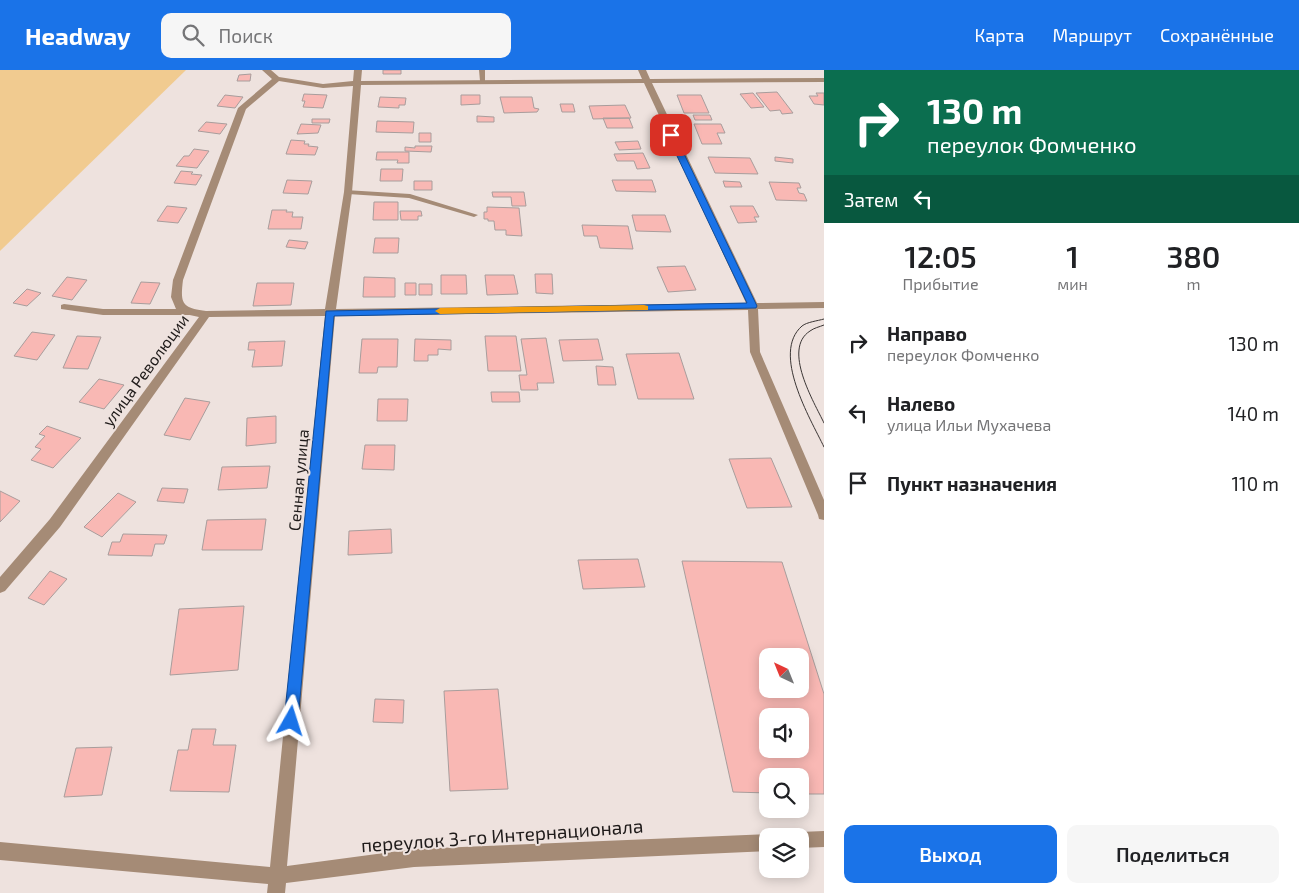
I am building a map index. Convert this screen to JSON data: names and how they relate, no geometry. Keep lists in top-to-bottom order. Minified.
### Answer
{"streets":{"street":["улица Революции","Сенная улица","переулок 3-го Интернационала"]},"crossings":[["Сенная улица","переулок 3-го Интернационала"]],"north":"top left","page":{"header":"Headway","search":"Поиск","nav":["Карта","Маршрут","Сохранённые"],"turn":["130 m","переулок Фомченко"],"then":"Затем","eta":["12:05","Прибытие","1","мин","380","m"],"list":[{"name":"Направо","note":"переулок Фомченко","value":"130 m"},{"name":"Налево","note":"улица Ильи Мухачева","value":"140 m"},{"name":"Пункт назначения","value":"110 m"}],"buttons":["Выход","Поделиться"]}}
